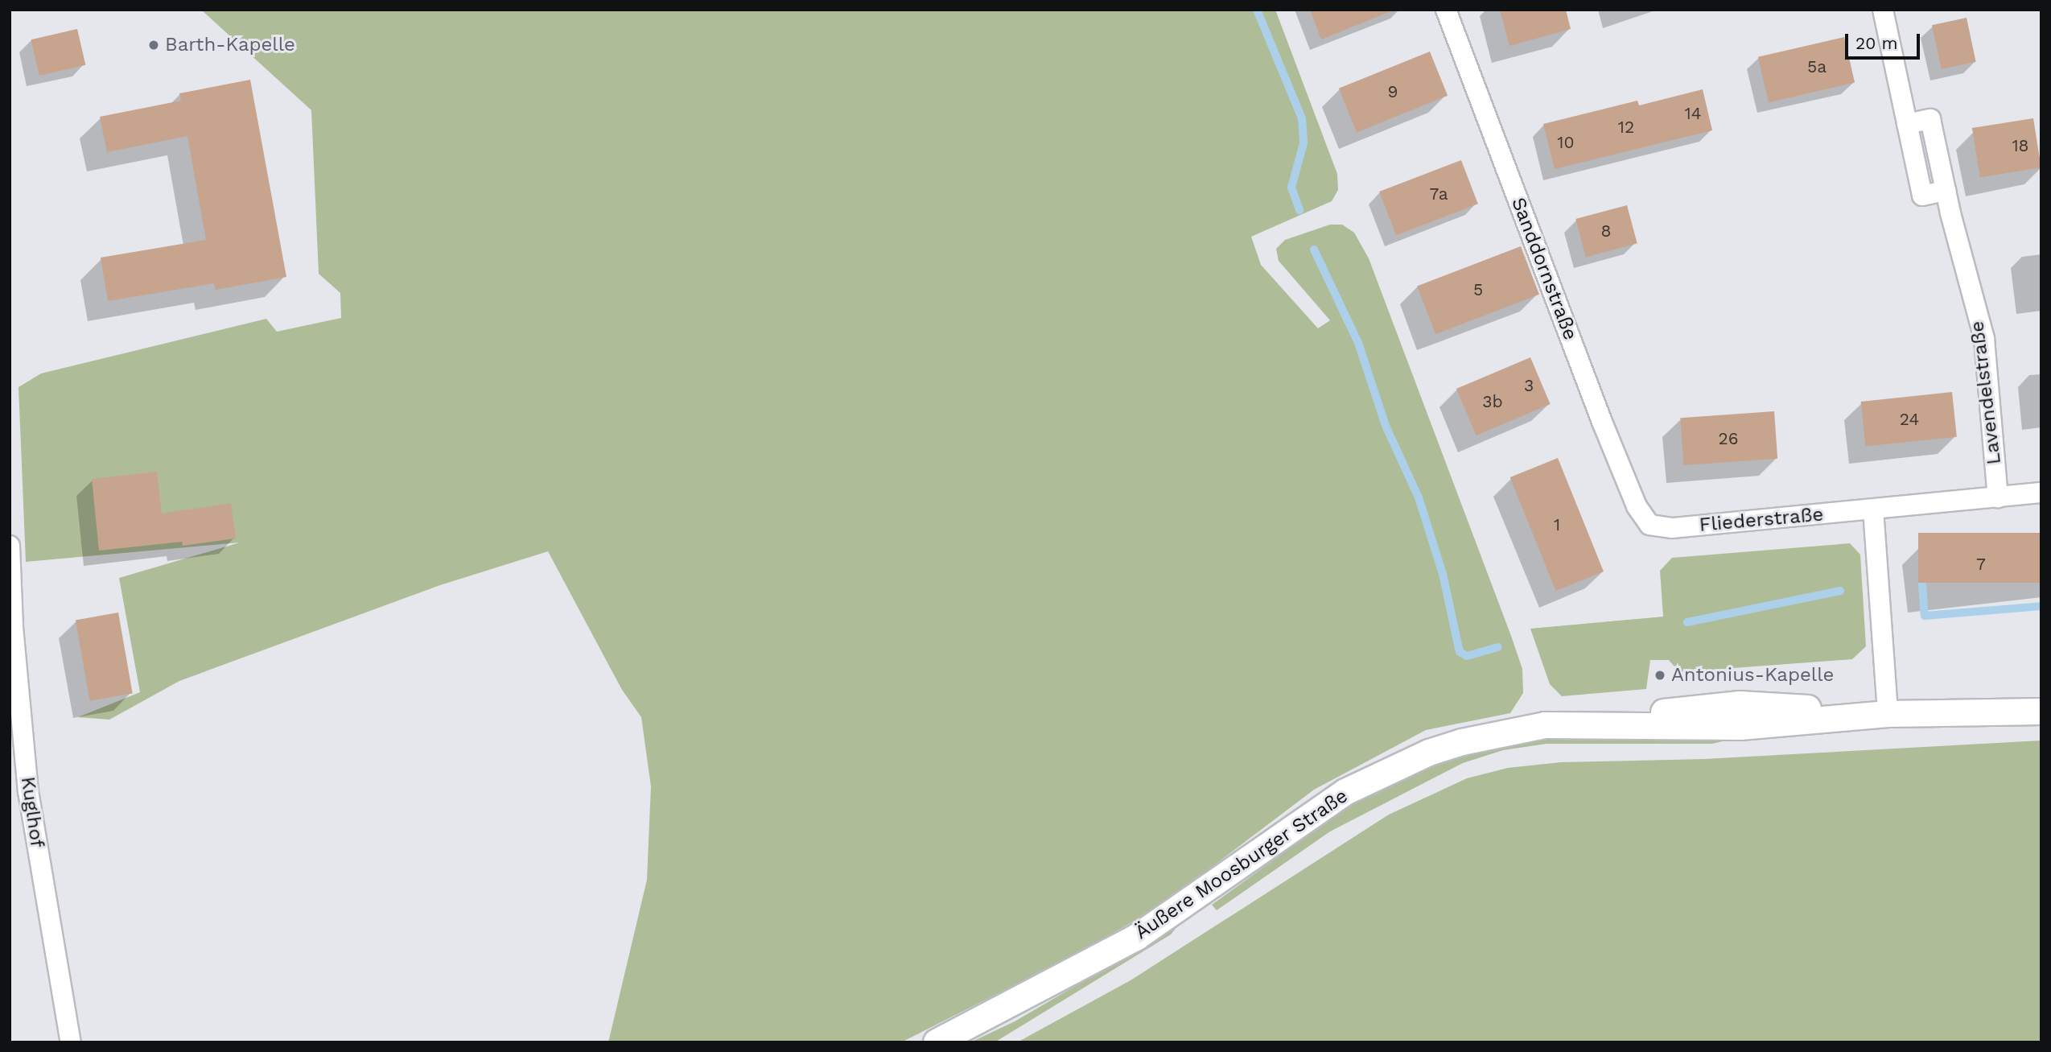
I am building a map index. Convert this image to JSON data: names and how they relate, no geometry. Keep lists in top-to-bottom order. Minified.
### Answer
{"streets":{"street":["Sanddornstraße","Lavendelstraße","Fliederstraße","Kuglhof","Äußere Moosburger Straße"]},"crossings":[["Sanddornstraße","Fliederstraße"],["Lavendelstraße","Fliederstraße"]],"places":["Barth-Kapelle","Antonius-Kapelle"],"house_numbers":["5a","9","14","12","10","18","7a","8","5","3","3b","24","26","1","7"],"scale_bar":"20 m"}
